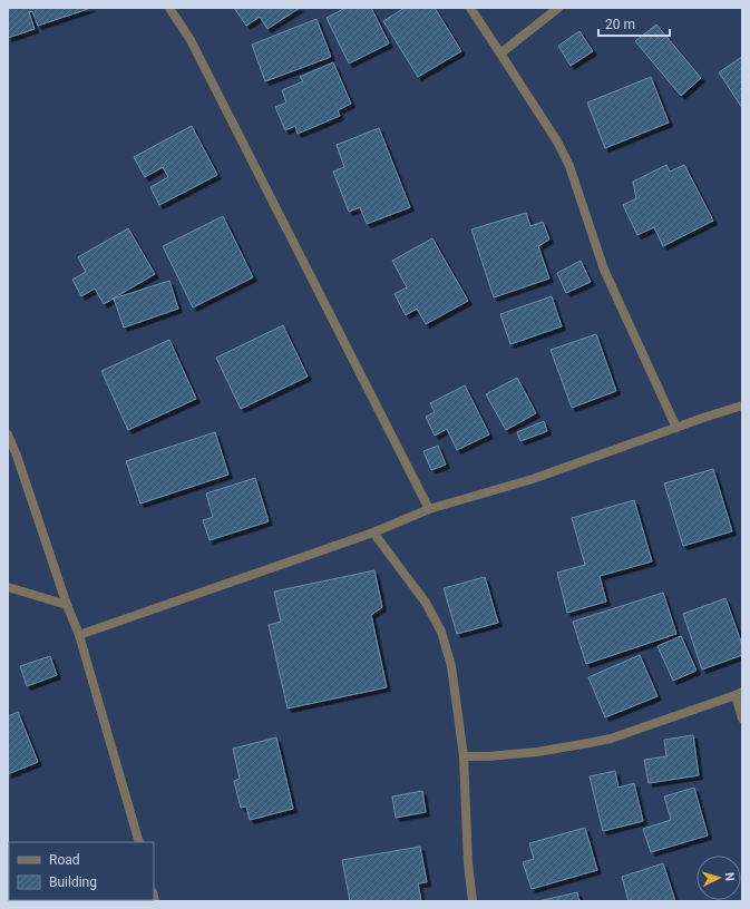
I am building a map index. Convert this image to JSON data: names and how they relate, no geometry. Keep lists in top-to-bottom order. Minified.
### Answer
{"legend":["Road","Building"],"scale_bar":"20 m","north":"right"}
